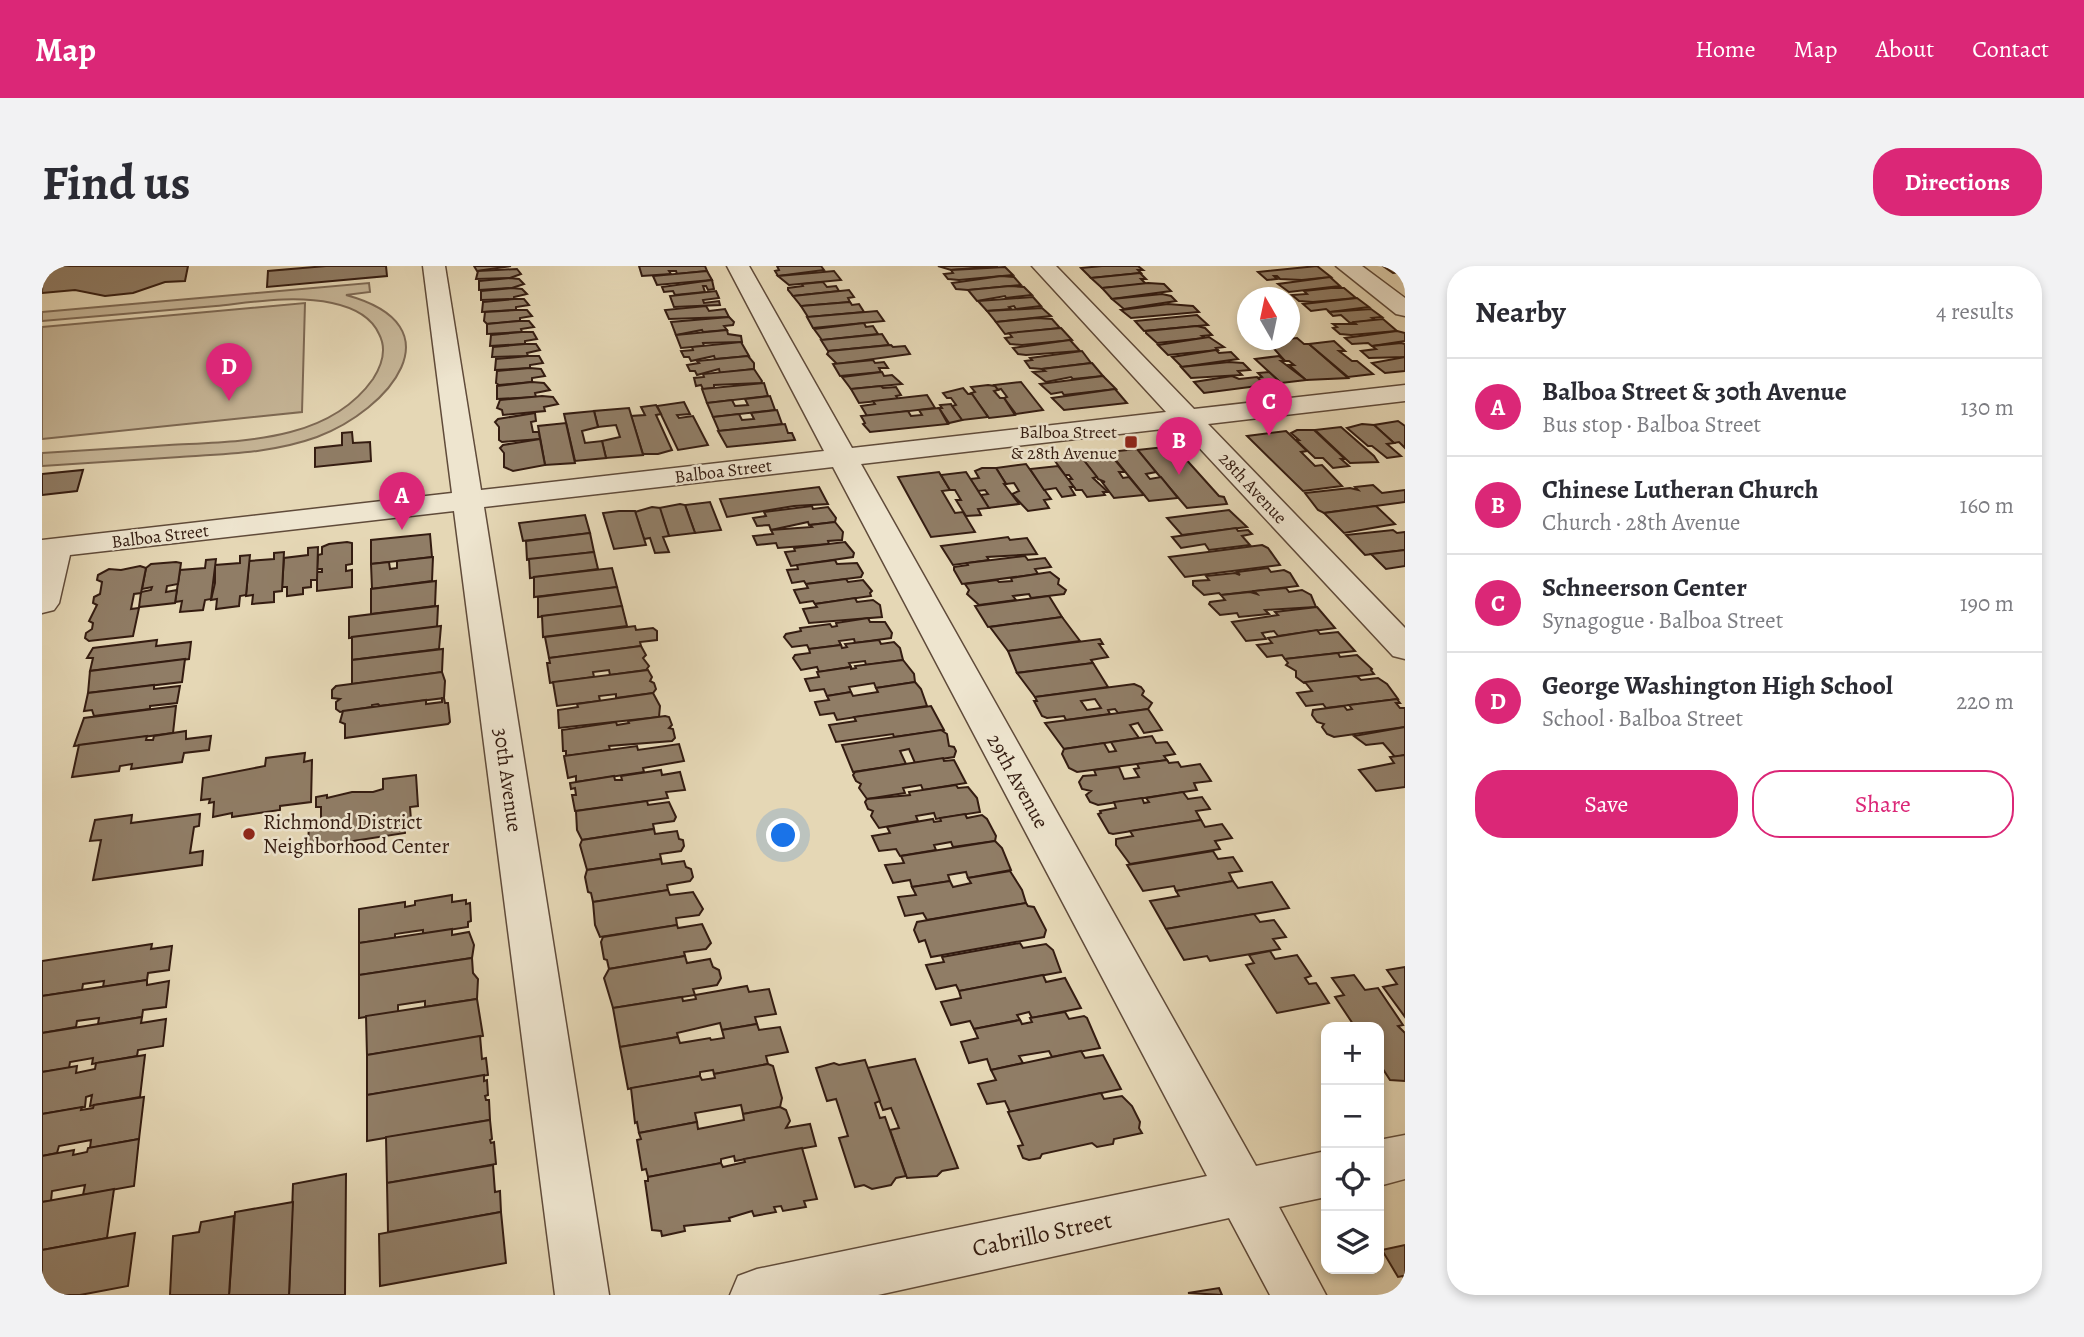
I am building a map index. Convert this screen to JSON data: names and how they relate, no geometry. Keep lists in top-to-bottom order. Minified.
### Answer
{"streets":{"street":["Balboa Street","28th Avenue","30th Avenue","29th Avenue","Cabrillo Street"]},"crossings":[["Balboa Street","28th Avenue"],["Balboa Street","30th Avenue"],["Balboa Street","29th Avenue"],["29th Avenue","Cabrillo Street"]],"places":{"transit":["Balboa Street & 28th Avenue"],"other":["Richmond District Neighborhood Center"]},"north":"top","page":{"header":"Map","nav":["Home","Map","About","Contact"],"buttons":["Directions",["Save","Share"]],"title":"Find us","heading":["Nearby","4 results"],"pins":["D","C","B","A"],"list":[{"mark":"A","name":"Balboa Street & 30th Avenue","note":"Bus stop · Balboa Street","value":"130 m"},{"mark":"B","name":"Chinese Lutheran Church","note":"Church · 28th Avenue","value":"160 m"},{"mark":"C","name":"Schneerson Center","note":"Synagogue · Balboa Street","value":"190 m"},{"mark":"D","name":"George Washington High School","note":"School · Balboa Street","value":"220 m"}],"map_buttons":["+","−"]}}
